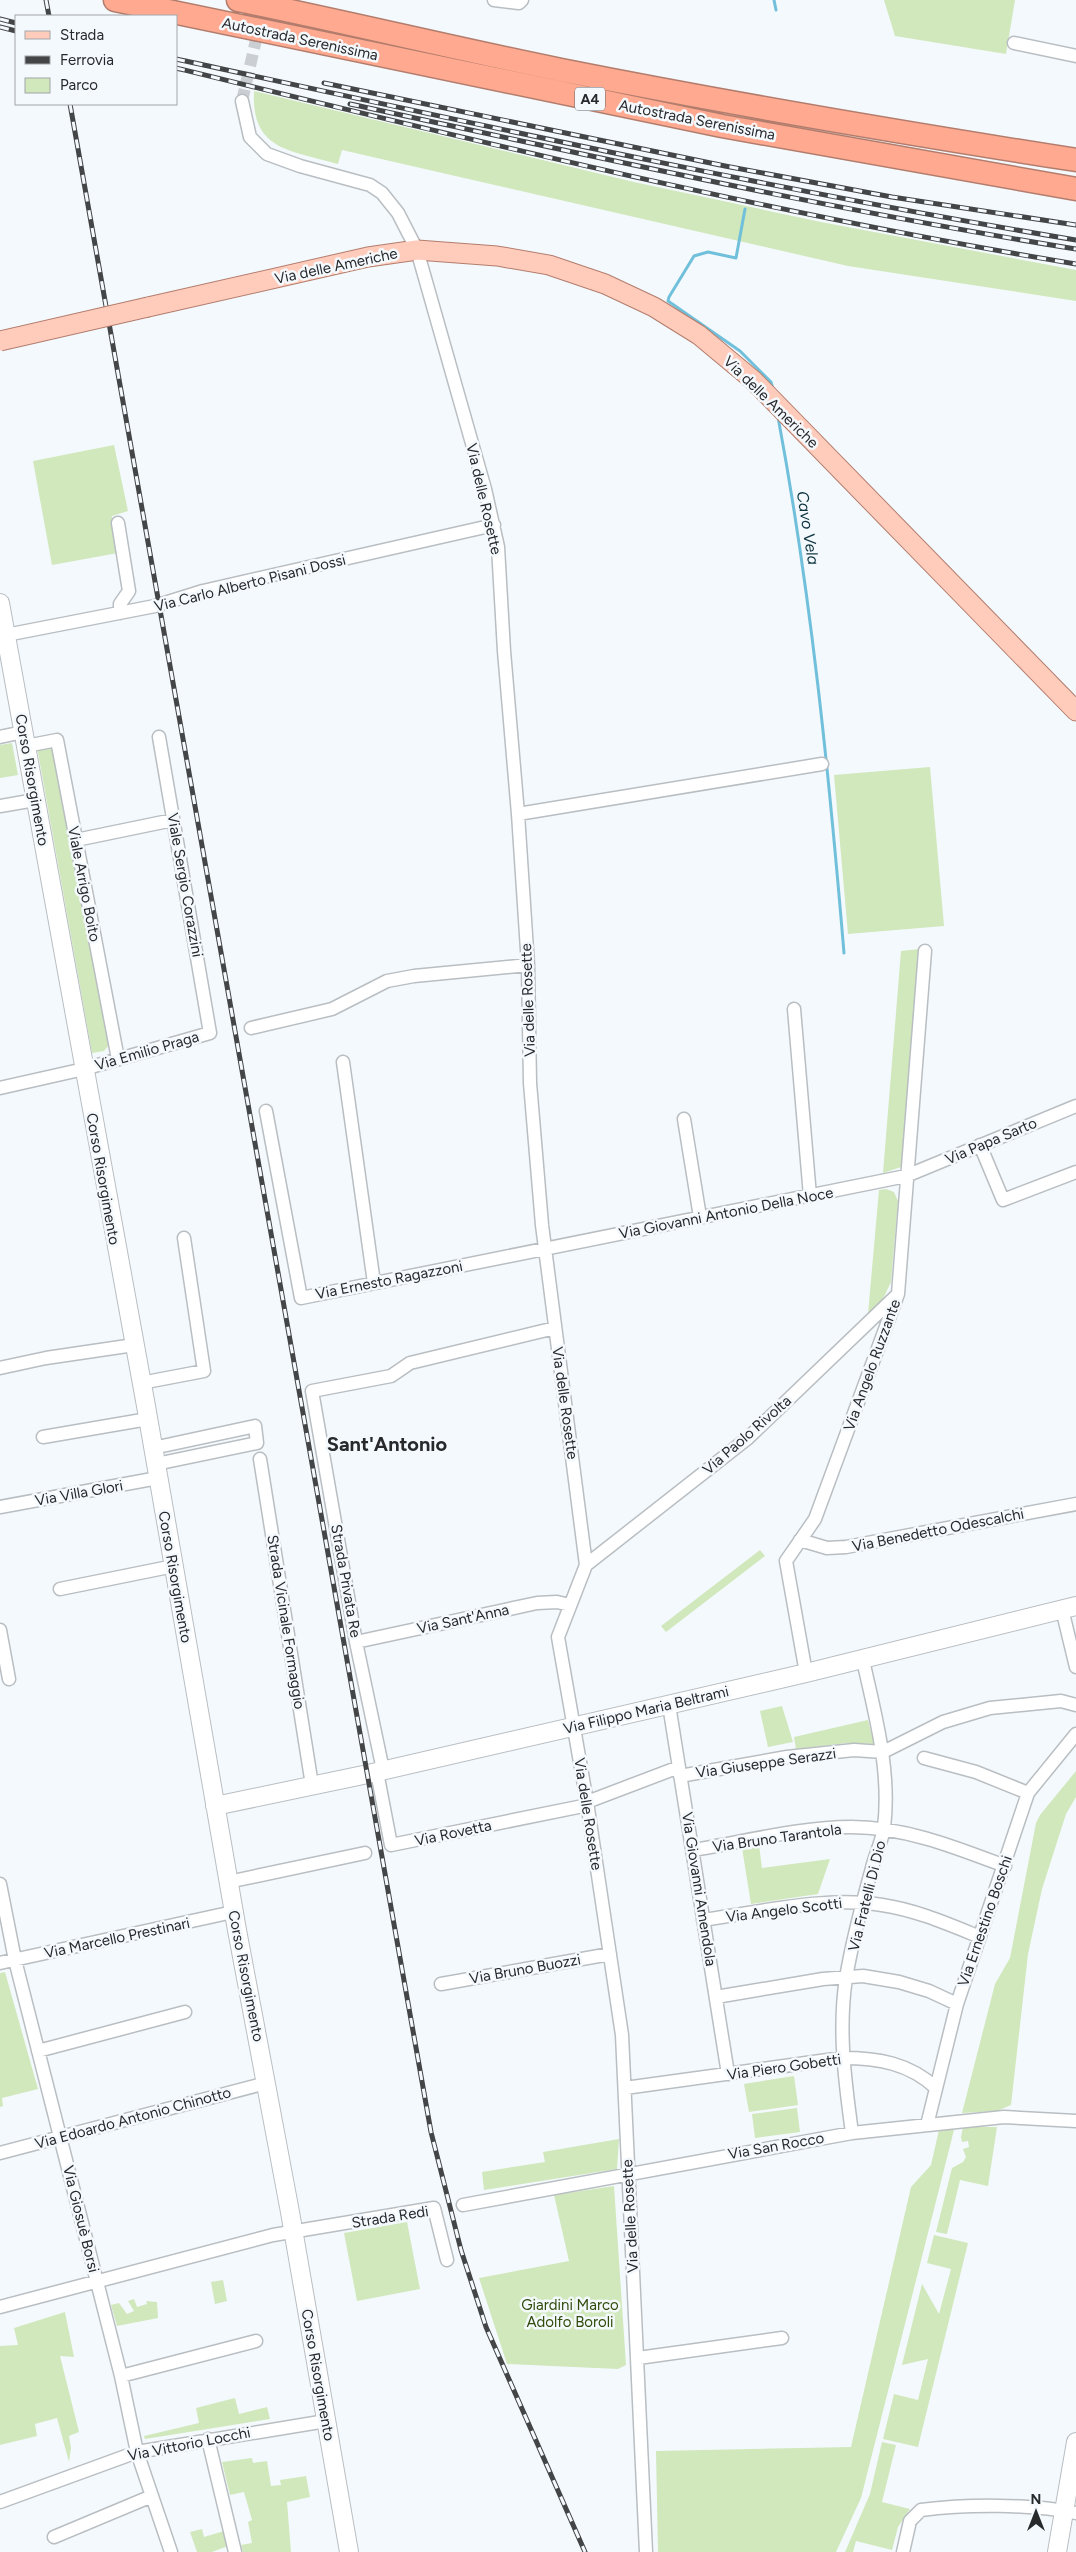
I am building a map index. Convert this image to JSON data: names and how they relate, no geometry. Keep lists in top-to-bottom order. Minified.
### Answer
{"streets":{"highway":["Autostrada Serenissima","A4"],"main road":["Via delle Americhe","Corso Risorgimento","Via Filippo Maria Beltrami"],"street":["Via delle Rosette","Via Carlo Alberto Pisani Dossi","Viale Arrigo Boito","Viale Sergio Corazzini","Via Emilio Praga","Via Papa Sarto","Via Giovanni Antonio Della Noce","Via Ernesto Ragazzoni","Via Angelo Ruzzante","Via Paolo Rivolta","Via Villa Glori","Via Benedetto Odescalchi","Strada Privata Re","Via Sant'Anna","Strada Vicinale Formaggio","Via Giuseppe Serazzi","Via Rovetta","Via Bruno Tarantola","Via Giovanni Amendola","Via Fratelli Di Dio","Via Angelo Scotti","Via Ernestino Boschi","Via Marcello Prestinari","Via Bruno Buozzi","Via Piero Gobetti","Via Edoardo Antonio Chinotto","Via San Rocco","Strada Redi","Via Giosuè Borsi","Via Vittorio Locchi"]},"crossings":[["Via delle Americhe","Via delle Rosette"],["Via delle Rosette","Via Carlo Alberto Pisani Dossi"],["Via delle Rosette","Via Giovanni Antonio Della Noce"],["Via delle Rosette","Via Ernesto Ragazzoni"],["Via delle Rosette","Via Paolo Rivolta"],["Via delle Rosette","Strada Privata Re"],["Via delle Rosette","Via Sant'Anna"],["Via delle Rosette","Via Filippo Maria Beltrami"],["Via delle Rosette","Via Giuseppe Serazzi"],["Via delle Rosette","Via Rovetta"],["Via delle Rosette","Via Bruno Buozzi"],["Via delle Rosette","Via Piero Gobetti"],["Via delle Rosette","Via San Rocco"],["Via Carlo Alberto Pisani Dossi","Corso Risorgimento"],["Corso Risorgimento","Viale Arrigo Boito"],["Corso Risorgimento","Via Emilio Praga"],["Corso Risorgimento","Via Villa Glori"],["Corso Risorgimento","Via Filippo Maria Beltrami"],["Corso Risorgimento","Via Marcello Prestinari"],["Corso Risorgimento","Via Edoardo Antonio Chinotto"],["Corso Risorgimento","Strada Redi"],["Corso Risorgimento","Via Vittorio Locchi"],["Viale Arrigo Boito","Via Emilio Praga"],["Viale Sergio Corazzini","Via Emilio Praga"],["Via Papa Sarto","Via Giovanni Antonio Della Noce"],["Via Papa Sarto","Via Angelo Ruzzante"],["Via Giovanni Antonio Della Noce","Via Ernesto Ragazzoni"],["Via Giovanni Antonio Della Noce","Via Angelo Ruzzante"],["Via Angelo Ruzzante","Via Paolo Rivolta"],["Via Angelo Ruzzante","Via Benedetto Odescalchi"],["Via Angelo Ruzzante","Via Filippo Maria Beltrami"],["Strada Privata Re","Via Sant'Anna"],["Strada Privata Re","Via Filippo Maria Beltrami"],["Strada Privata Re","Via Rovetta"],["Strada Vicinale Formaggio","Via Filippo Maria Beltrami"],["Via Filippo Maria Beltrami","Via Rovetta"],["Via Filippo Maria Beltrami","Via Giovanni Amendola"],["Via Filippo Maria Beltrami","Via Fratelli Di Dio"],["Via Giuseppe Serazzi","Via Rovetta"],["Via Giuseppe Serazzi","Via Giovanni Amendola"],["Via Giuseppe Serazzi","Via Fratelli Di Dio"],["Via Bruno Tarantola","Via Giovanni Amendola"],["Via Bruno Tarantola","Via Fratelli Di Dio"],["Via Bruno Tarantola","Via Ernestino Boschi"],["Via Giovanni Amendola","Via Angelo Scotti"],["Via Giovanni Amendola","Via Piero Gobetti"],["Via Fratelli Di Dio","Via Angelo Scotti"],["Via Fratelli Di Dio","Via Piero Gobetti"],["Via Fratelli Di Dio","Via San Rocco"],["Via Angelo Scotti","Via Ernestino Boschi"],["Via Ernestino Boschi","Via Piero Gobetti"],["Via Ernestino Boschi","Via San Rocco"],["Via Marcello Prestinari","Via Giosuè Borsi"],["Via Edoardo Antonio Chinotto","Via Giosuè Borsi"],["Via Giosuè Borsi","Via Vittorio Locchi"]],"districts":["Sant'Antonio"],"water":["Cavo Vela"],"parks":["Giardini Marco Adolfo Boroli"],"legend":["Strada","Ferrovia","Parco"],"north":"top"}
